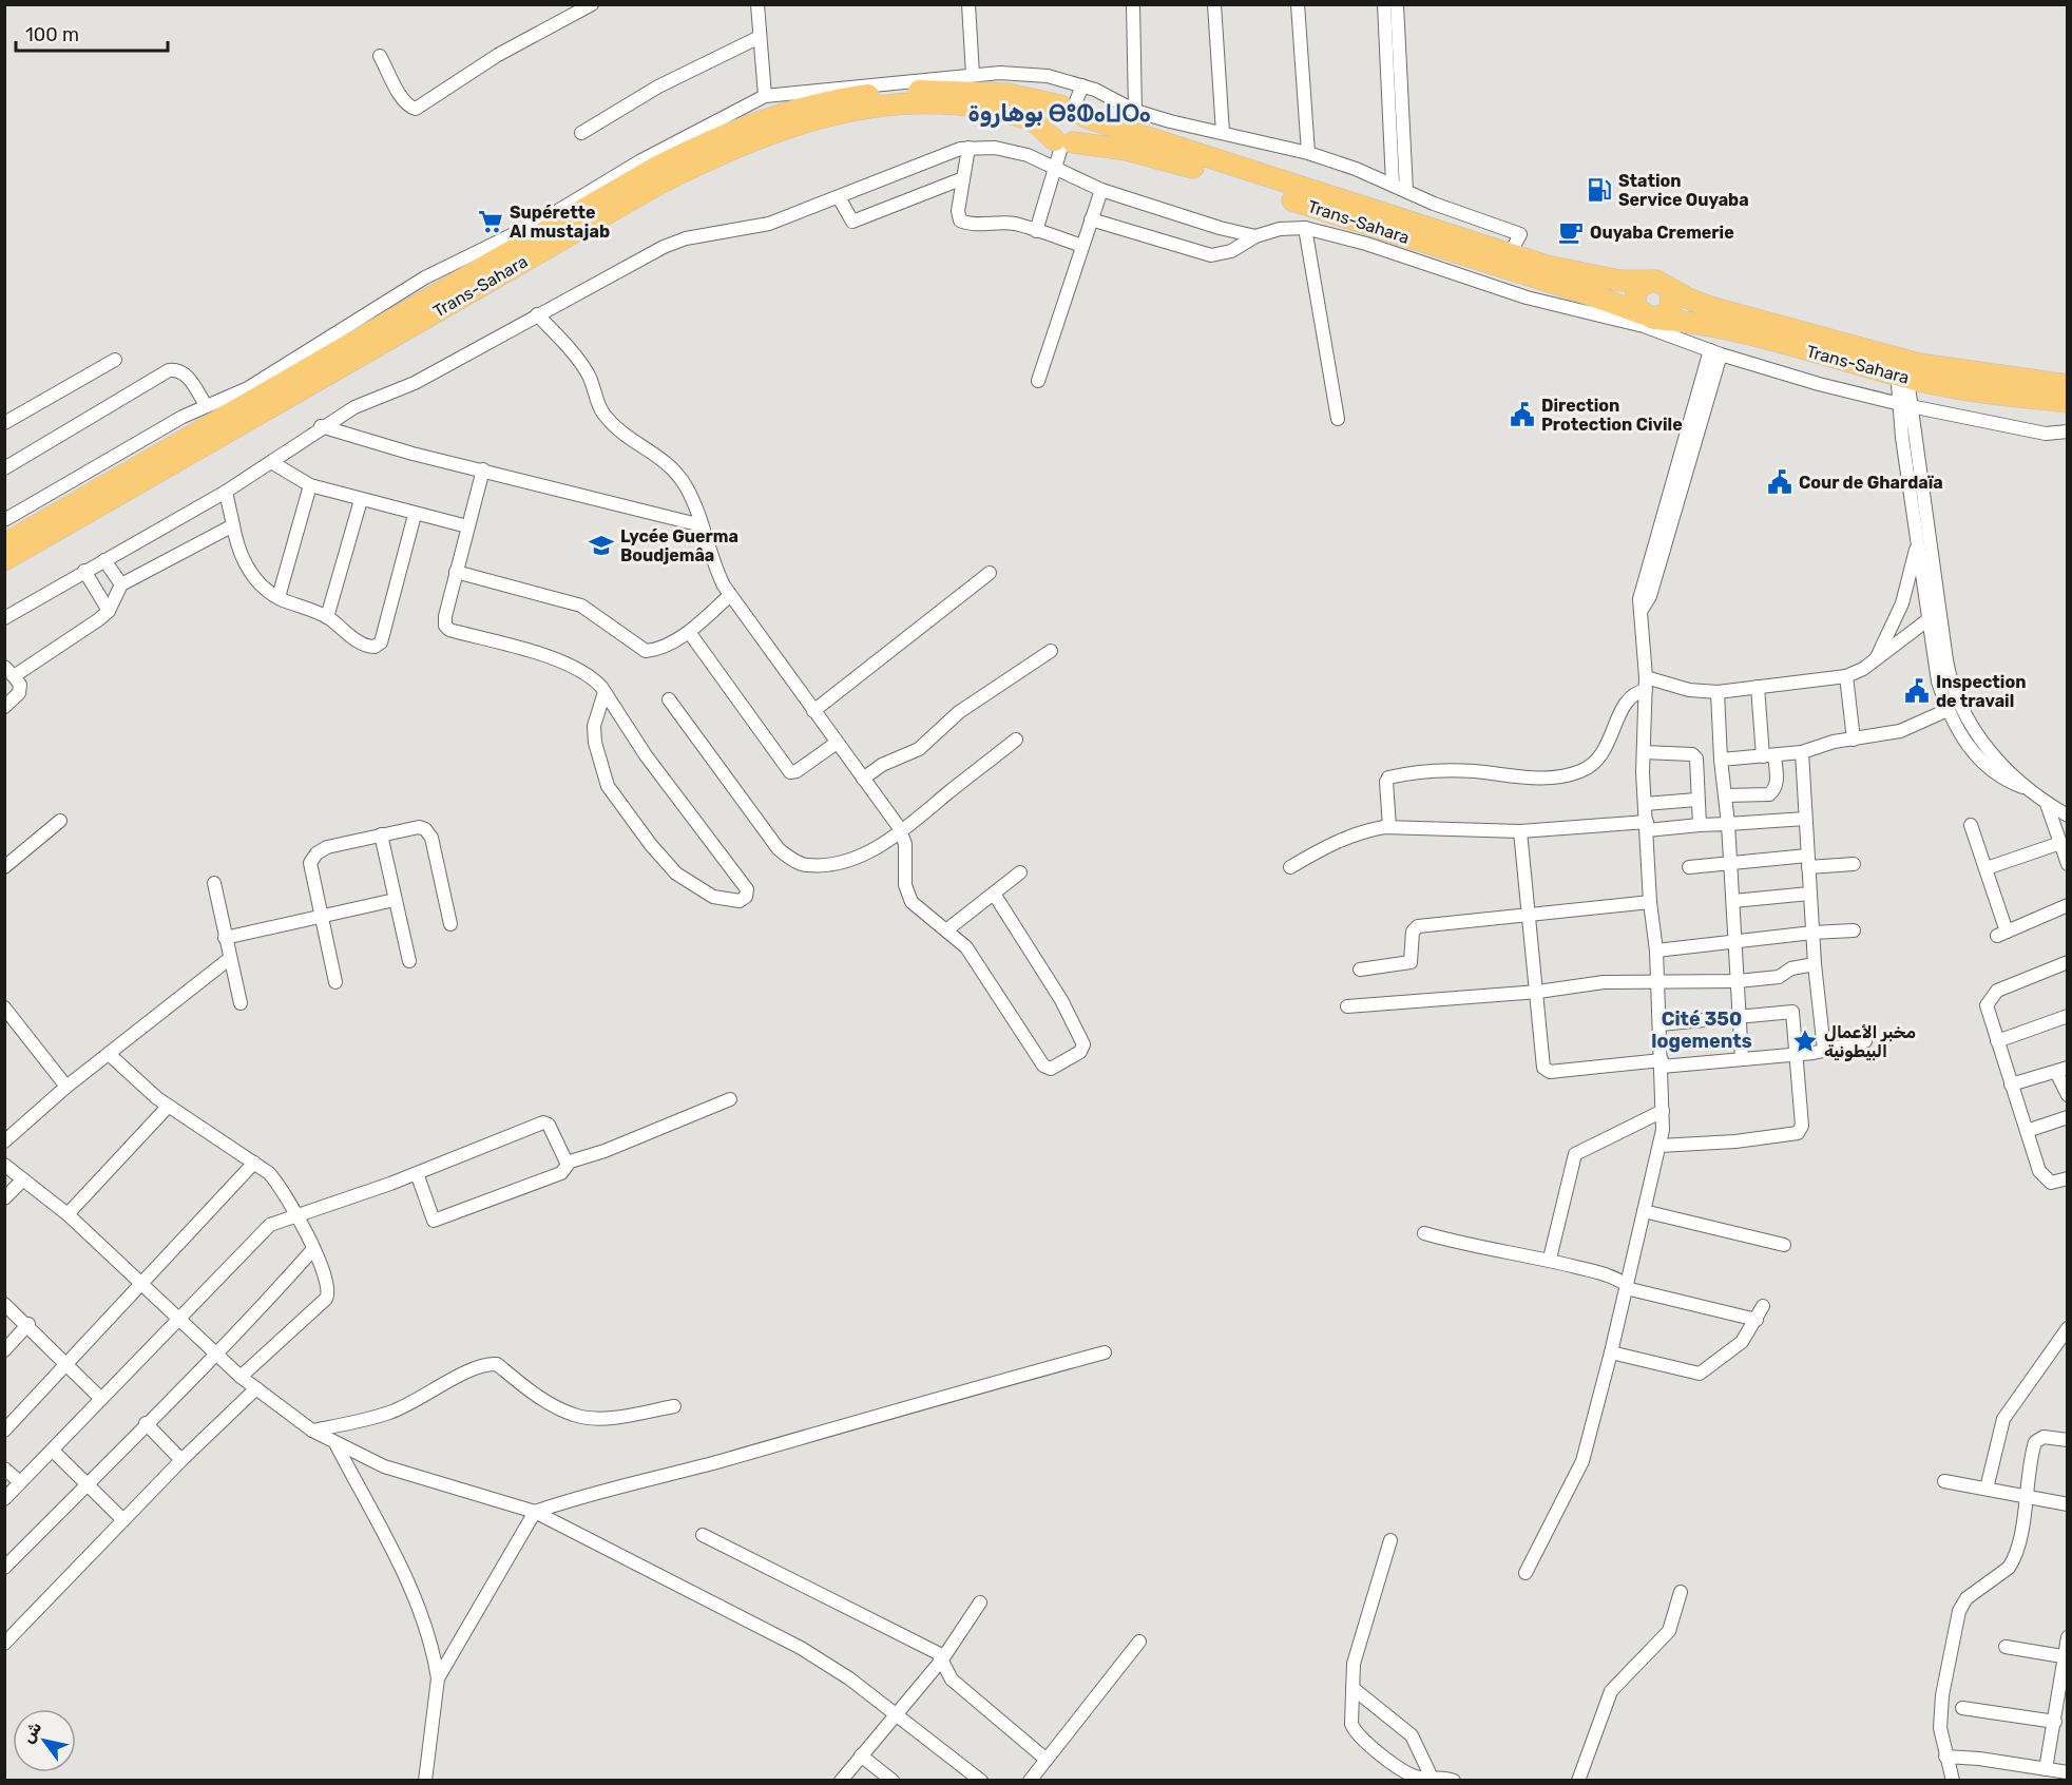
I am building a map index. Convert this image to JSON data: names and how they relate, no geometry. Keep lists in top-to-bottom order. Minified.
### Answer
{"streets":{"highway":["Trans-Sahara"]},"districts":["بوهاروة ⴱⵓⵀⴰⵡⵔⴰ","Cité 350 logements"],"places":{"fuel station":["Station Service Ouyaba"],"supermarket":["Supérette Al mustajab"],"cafe":["Ouyaba Cremerie"],"public building":["Direction Protection Civile","Cour de Ghardaïa","Inspection de travail"],"school or university":["Lycée Guerma Boudjemâa"],"place":["مخبر الأعمال البيطونية"]},"scale_bar":"100 m","north":"top left"}
